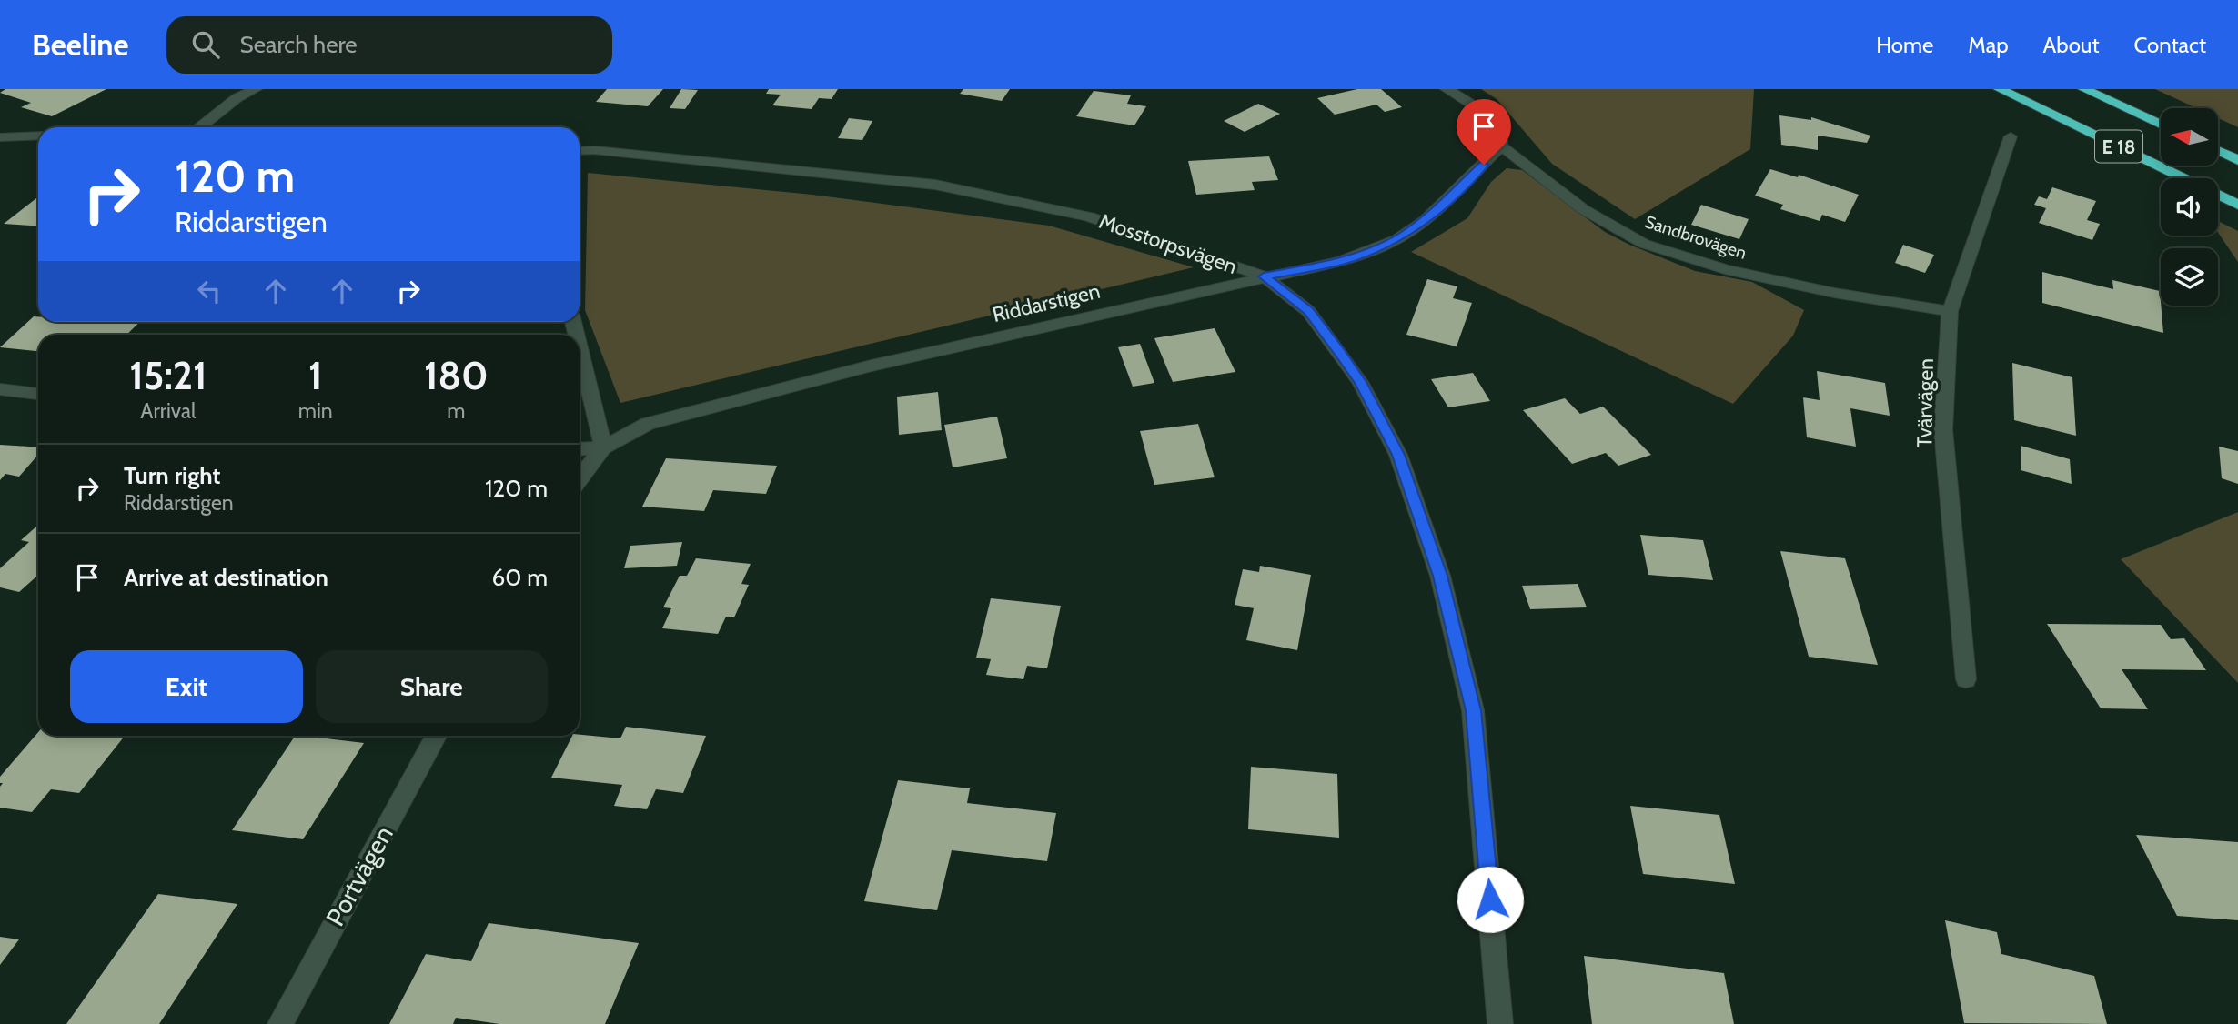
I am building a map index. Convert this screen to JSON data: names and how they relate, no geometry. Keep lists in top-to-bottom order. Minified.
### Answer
{"streets":{"highway":["E 18"],"street":["Sandbrovägen","Mosstorpsvägen","Riddarstigen","Tvärvägen","Portvägen"]},"crossings":[["Sandbrovägen","Riddarstigen"],["Sandbrovägen","Tvärvägen"],["Mosstorpsvägen","Riddarstigen"]],"north":"left","page":{"header":"Beeline","search":"Search here","nav":["Home","Map","About","Contact"],"turn":["120 m","Riddarstigen"],"eta":["15:21","Arrival","1","min","180","m"],"list":[{"name":"Turn right","note":"Riddarstigen","value":"120 m"},{"name":"Arrive at destination","value":"60 m"}],"buttons":["Exit","Share"]}}
